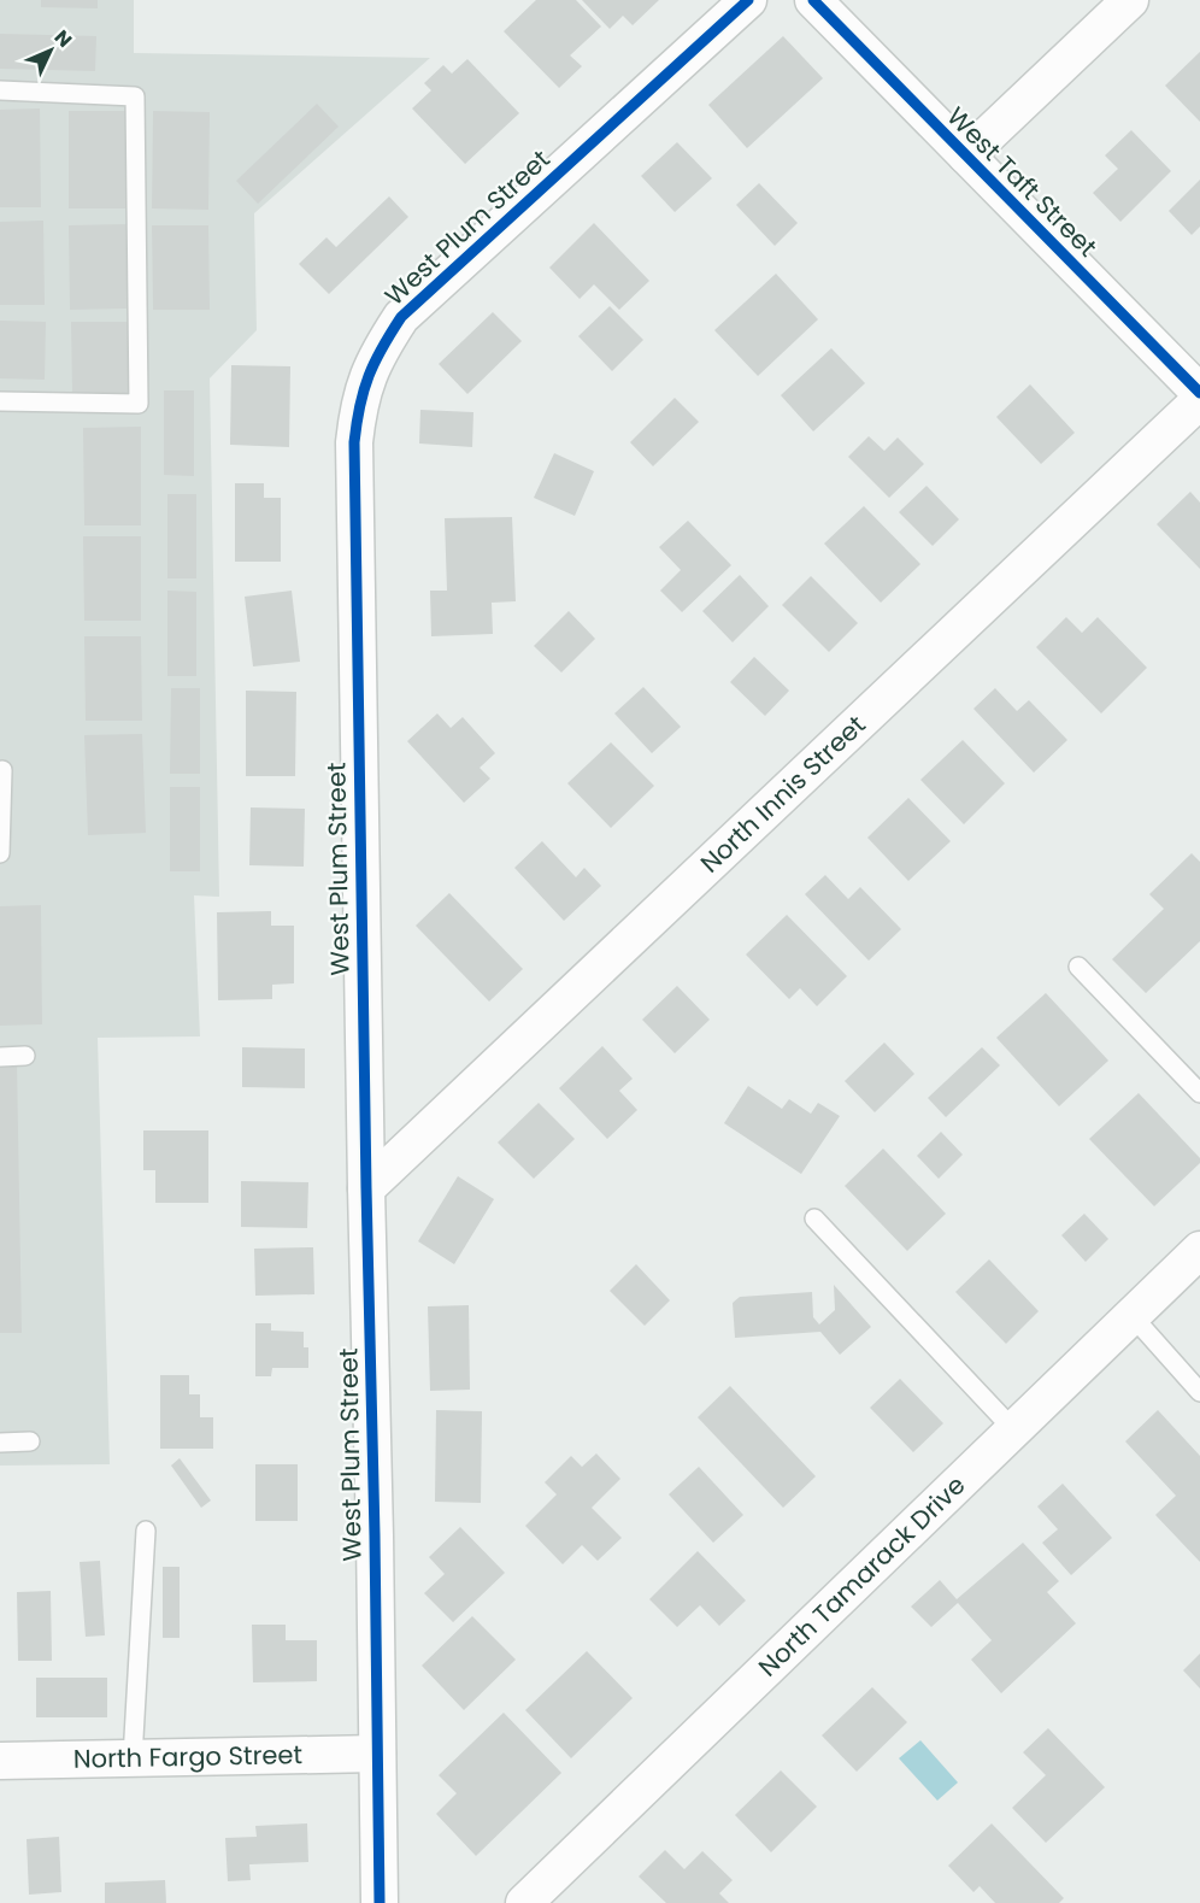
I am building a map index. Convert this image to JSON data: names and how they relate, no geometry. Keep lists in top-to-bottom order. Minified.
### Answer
{"streets":{"street":["West Taft Street","West Plum Street","North Innis Street","North Tamarack Drive","North Fargo Street"]},"crossings":[["West Plum Street","North Innis Street"],["West Plum Street","North Fargo Street"]],"north":"top right"}
